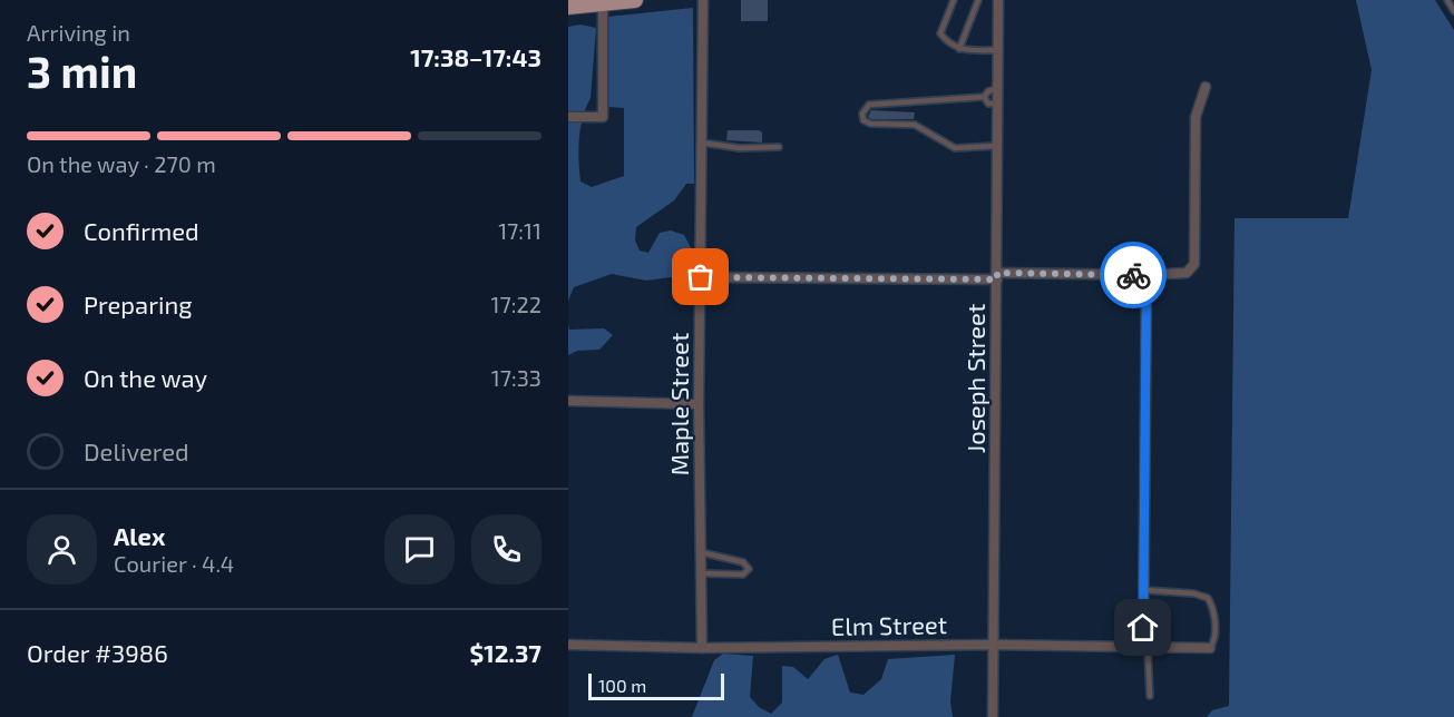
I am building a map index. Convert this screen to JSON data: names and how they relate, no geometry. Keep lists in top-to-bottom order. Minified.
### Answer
{"streets":{"street":["Joseph Street","Maple Street","Elm Street"]},"crossings":[["Joseph Street","Elm Street"],["Maple Street","Elm Street"]],"scale_bar":"100 m","page":{"heading":["3 min","Arriving in","17:38–17:43"],"panel":["Alex","Courier · 4.4","Order #3986","$12.37"],"bar":"On the way · 270 m","list":[["Confirmed","17:11"],["Preparing","17:22"],["On the way","17:33"],"Delivered"],"scale":"100 m"}}
